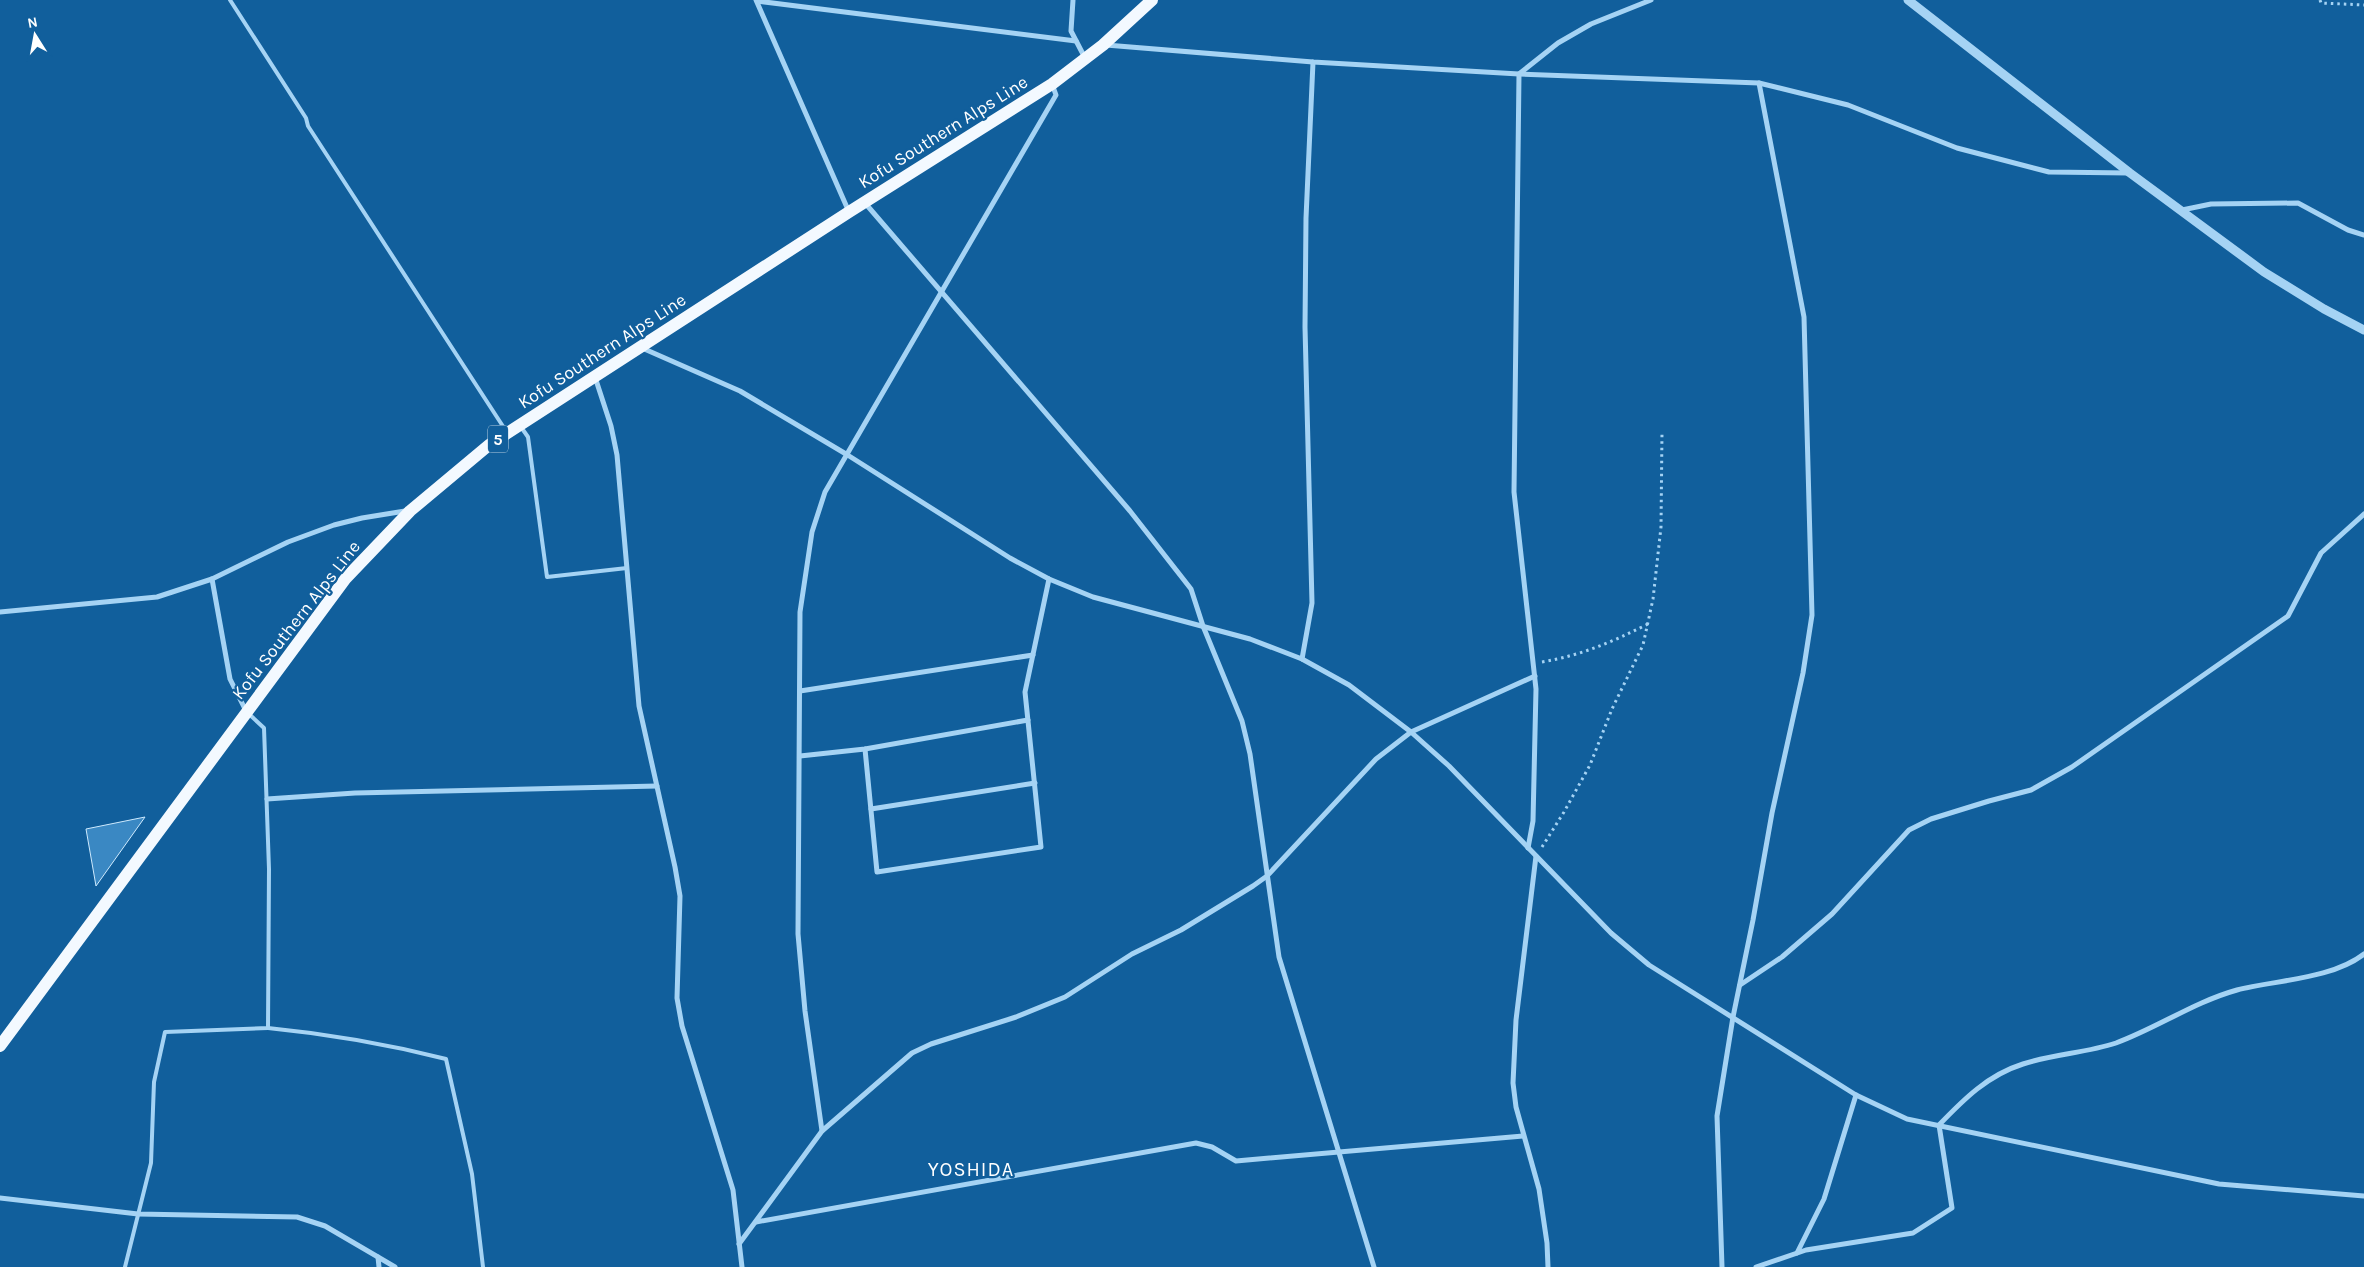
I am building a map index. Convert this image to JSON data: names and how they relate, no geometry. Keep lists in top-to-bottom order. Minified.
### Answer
{"streets":{"main road":["Kofu Southern Alps Line","5"]},"districts":["YOSHIDA"],"north":"top"}
